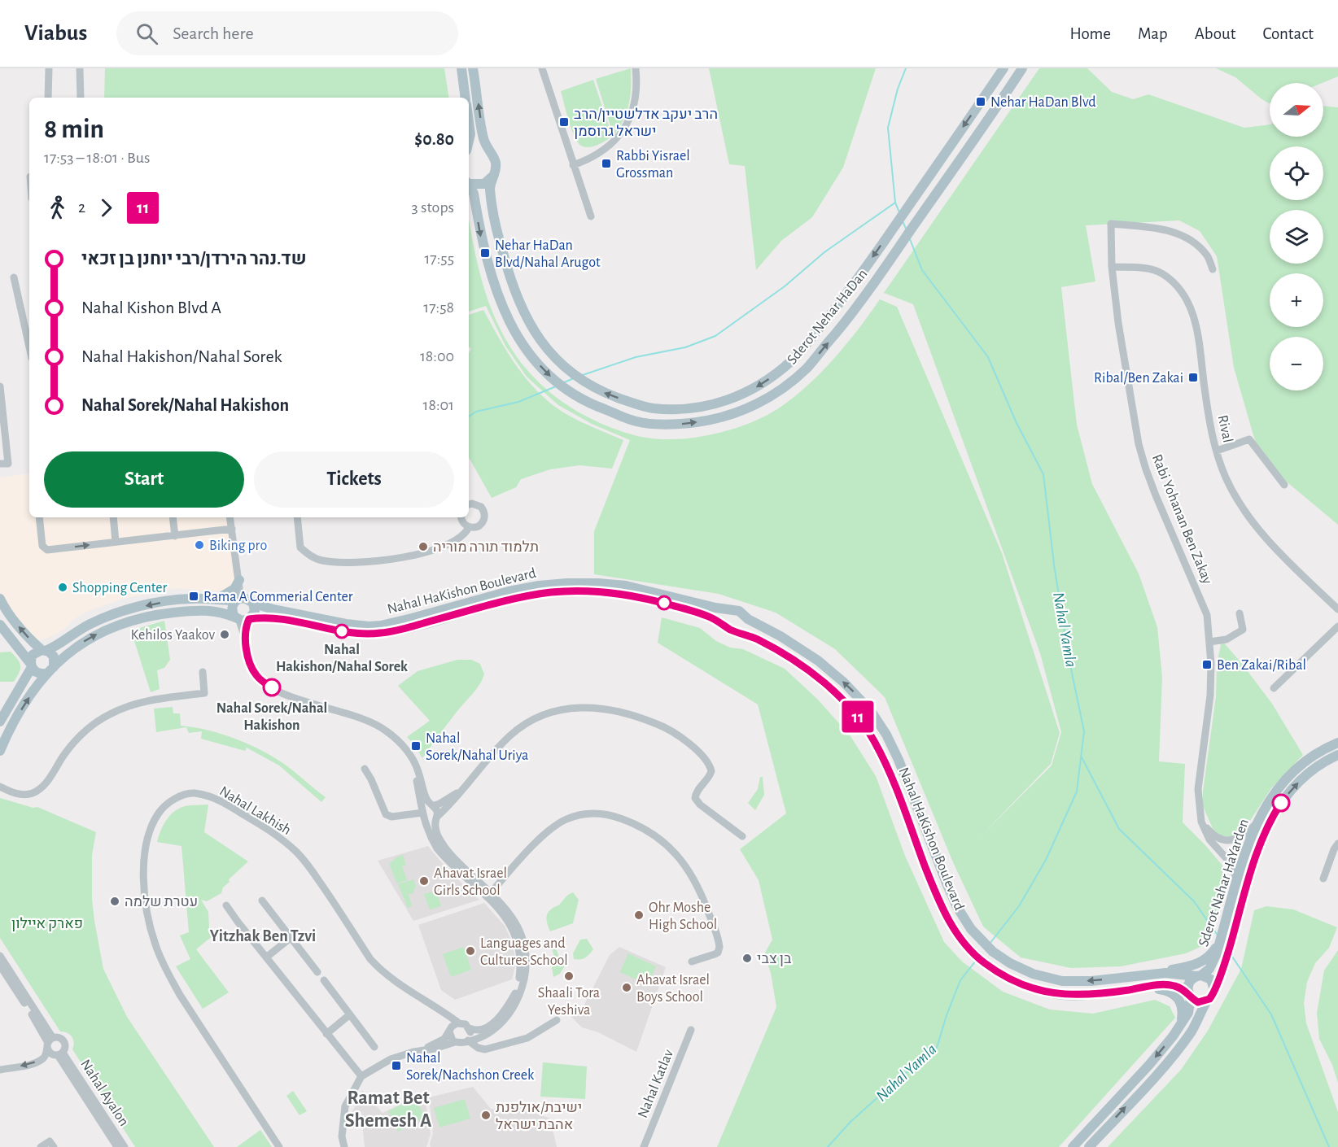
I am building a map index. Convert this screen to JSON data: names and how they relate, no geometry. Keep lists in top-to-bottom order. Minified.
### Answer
{"streets":{"main road":["Sderot Nehar HaDan","Nahal HaKishon Boulevard","Sderot Nahar HaYarden"],"street":["Rival","Rabi Yohanan Ben Zakay","Nahal Lakhish","Nahal Katlav","Nahal Ayalon"]},"crossings":[["Rival","Rabi Yohanan Ben Zakay"],["Rabi Yohanan Ben Zakay","Sderot Nahar HaYarden"],["Nahal HaKishon Boulevard","Sderot Nahar HaYarden"]],"districts":["Yitzhak Ben Tzvi","Ramat Bet Shemesh A"],"water":["Nahal Yamla"],"parks":["פארק איילון"],"places":{"transit":["Nehar HaDan Blvd","הרב יעקב אדלשטיין/הרב ישראל גרוסמן","Rabbi Yisrael Grossman","Nehar HaDan Blvd/Nahal Arugot","Ribal/Ben Zakai","Rama A Commerial Center","Ben Zakai/Ribal","Nahal Sorek/Nahal Uriya","Nahal Sorek/Nachshon Creek"],"other":["Biking pro","תלמוד תורה מוריה","Shopping Center","Nahal Hakishon/Nahal Sorek","Kehilos Yaakov","Nahal Sorek/Nahal Hakishon","Ahavat Israel Girls School","עטרת שלמה","Ohr Moshe High School","Languages and Cultures School","בן צבי","Shaali Tora Yeshiva","Ahavat Israel Boys School","ישיבת/אולפנת אהבת ישראל"]},"lines":["bus line 11"],"north":"right","page":{"header":"Viabus","search":"Search here","nav":["Home","Map","About","Contact"],"on_map":"11","map_buttons":["+","−"],"heading":["8 min","17:53 – 18:01 · Bus","$0.80"],"legs":["2","11","3 stops"],"list":[{"name":"שד.נהר הירדן/רבי יוחנן בן זכאי","value":"17:55"},{"name":"Nahal Kishon Blvd A","value":"17:58"},{"name":"Nahal Hakishon/Nahal Sorek","value":"18:00"},{"name":"Nahal Sorek/Nahal Hakishon","value":"18:01"}],"buttons":["Start","Tickets"]}}
